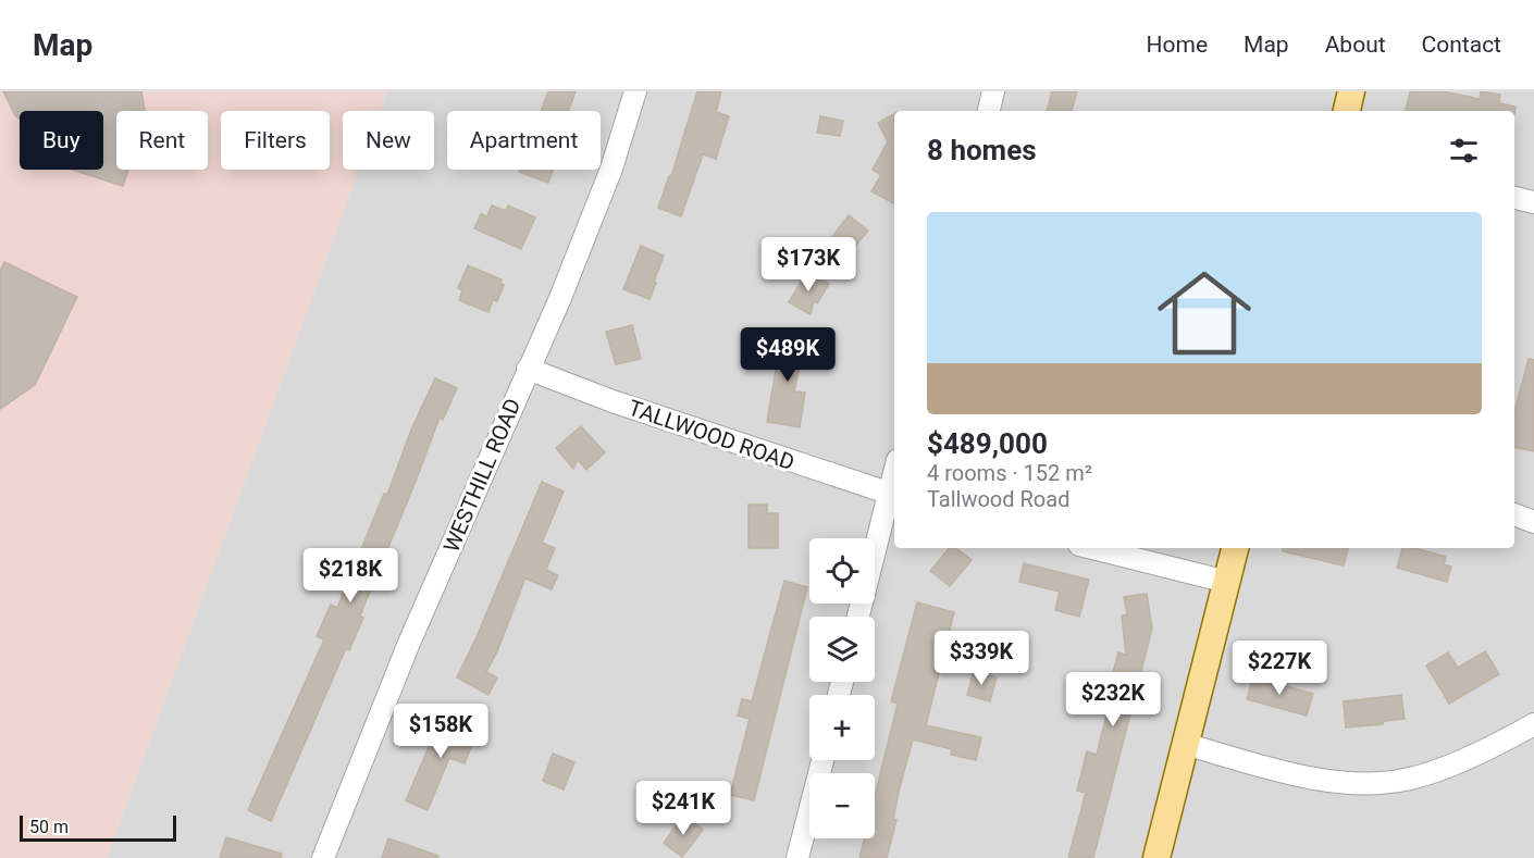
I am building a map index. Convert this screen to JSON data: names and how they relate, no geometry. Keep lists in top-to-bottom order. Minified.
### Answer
{"streets":{"street":["TALLWOOD ROAD","WESTHILL ROAD"]},"crossings":[["TALLWOOD ROAD","WESTHILL ROAD"]],"scale_bar":"50 m","page":{"header":"Map","nav":["Home","Map","About","Contact"],"chip":["Buy","Rent","Filters","New","Apartment"],"heading":"8 homes","list":[{"name":"$489,000","note":"4 rooms · 152 m² · Tallwood Road"}],"price":["$173K","$489K","$218K","$339K","$227K","$232K","$158K","$241K"],"map_buttons":["+","−"],"scale":"50 m"}}
